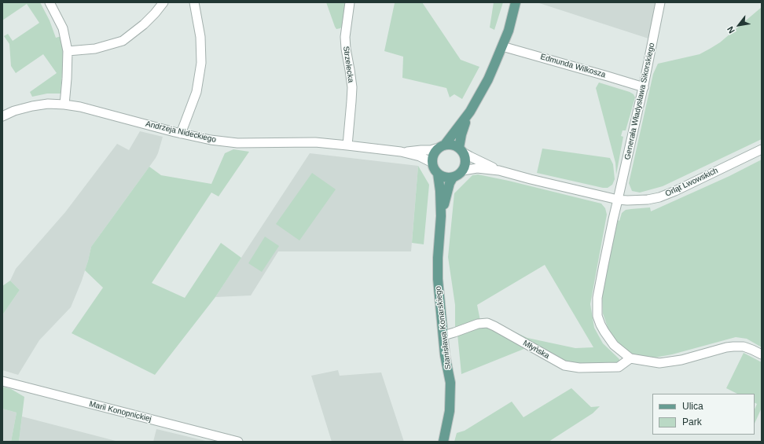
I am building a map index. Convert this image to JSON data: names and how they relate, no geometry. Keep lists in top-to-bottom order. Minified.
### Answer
{"streets":{"main road":["Stanisława Konarskiego"],"street":["Strzelecka","Edmunda Wilkosza","Generała Władysława Sikorskiego","Andrzeja Nideckiego","Orląt Lwowskich","Młyńska","Marii Konopnickiej"]},"crossings":[["Strzelecka","Andrzeja Nideckiego"],["Edmunda Wilkosza","Generała Władysława Sikorskiego"],["Generała Władysława Sikorskiego","Orląt Lwowskich"],["Andrzeja Nideckiego","Orląt Lwowskich"],["Andrzeja Nideckiego","Stanisława Konarskiego"],["Orląt Lwowskich","Stanisława Konarskiego"],["Stanisława Konarskiego","Młyńska"]],"legend":["Ulica","Park"],"north":"bottom left"}
